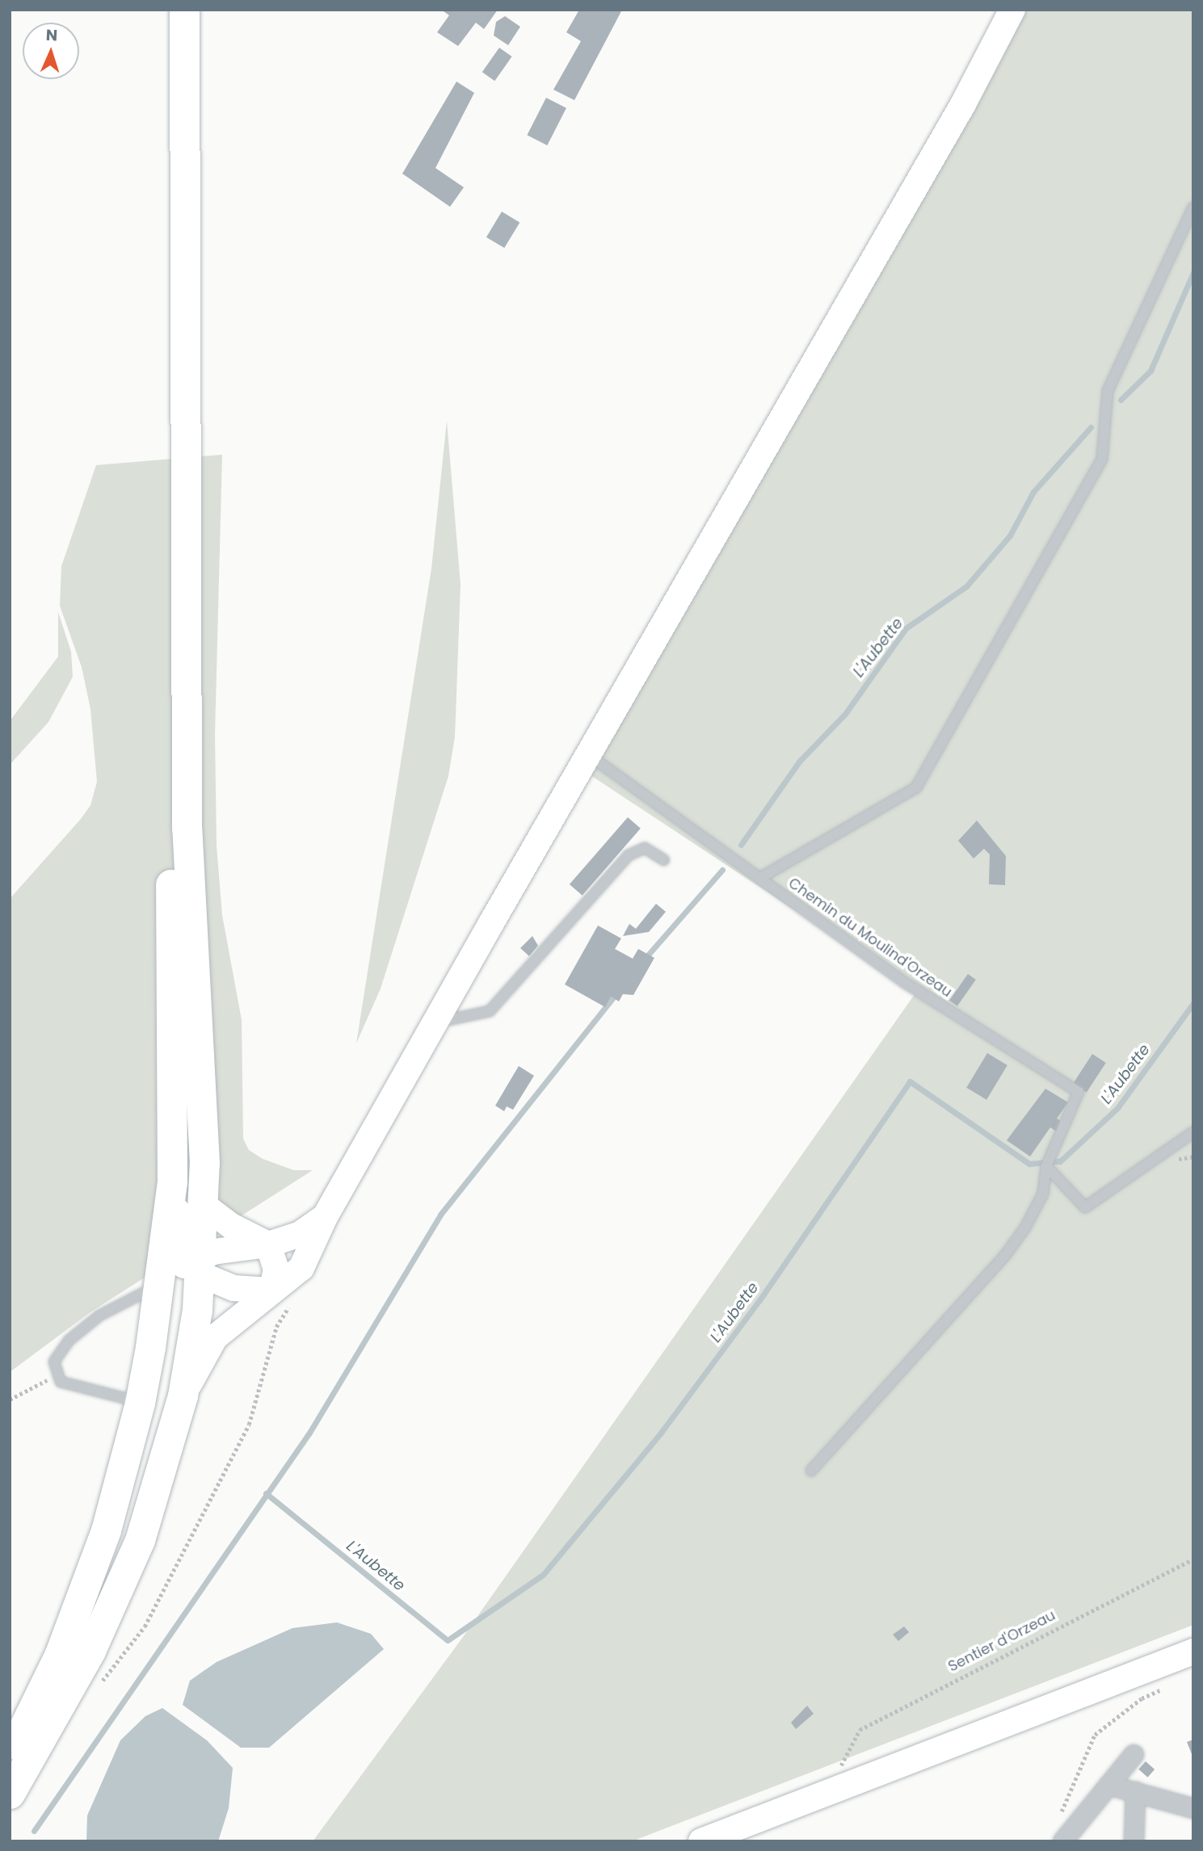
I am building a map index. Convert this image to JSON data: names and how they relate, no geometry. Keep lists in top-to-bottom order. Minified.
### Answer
{"streets":{"lane":["Chemin du Moulind'Orzeau"],"path":["Sentier d'Orzeau"]},"water":["L'Aubette"],"north":"top"}
